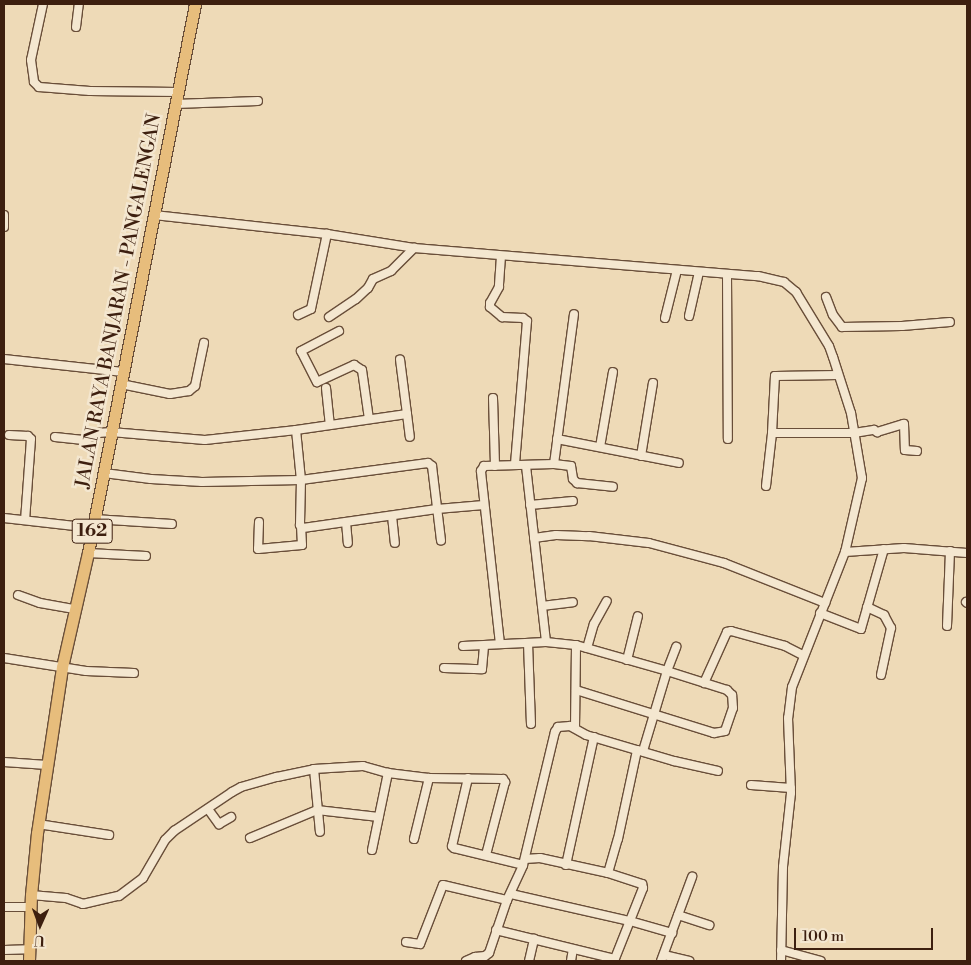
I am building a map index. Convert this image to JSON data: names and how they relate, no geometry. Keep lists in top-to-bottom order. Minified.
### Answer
{"streets":{"main road":["JALAN RAYA BANJARAN - PANGALENGAN","162"]},"scale_bar":"100 m","north":"bottom"}
